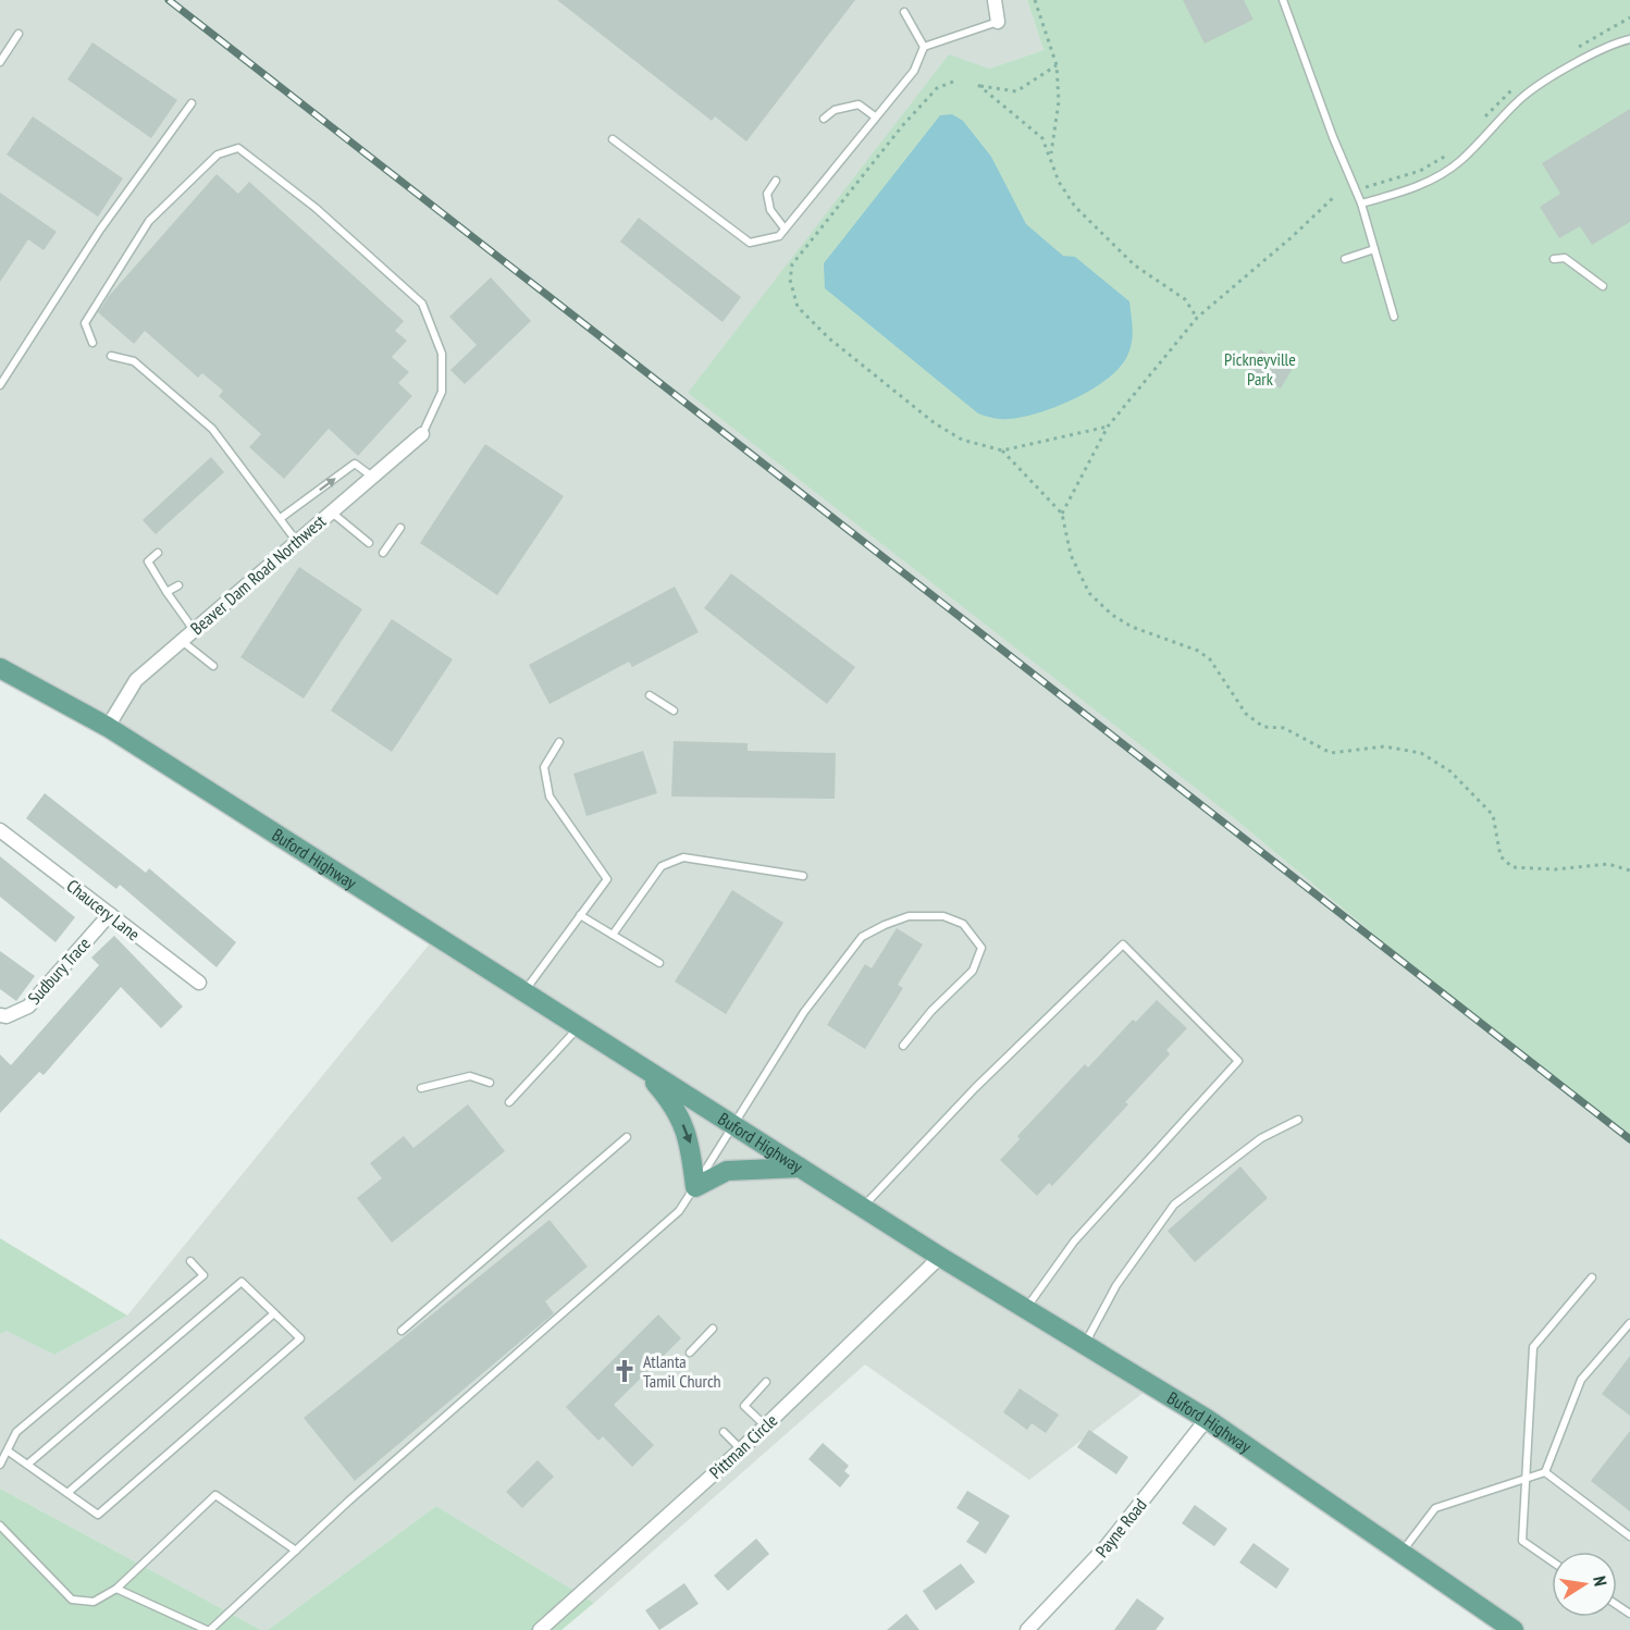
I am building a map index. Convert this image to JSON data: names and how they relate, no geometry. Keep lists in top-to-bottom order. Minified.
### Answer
{"streets":{"main road":["Buford Highway"],"street":["Beaver Dam Road Northwest","Chaucery Lane","Sudbury Trace","Pittman Circle","Payne Road"]},"crossings":[["Beaver Dam Road Northwest","Buford Highway"],["Buford Highway","Pittman Circle"],["Buford Highway","Payne Road"],["Chaucery Lane","Sudbury Trace"]],"parks":["Pickneyville Park"],"places":{"church":["Atlanta Tamil Church"]},"north":"right"}
